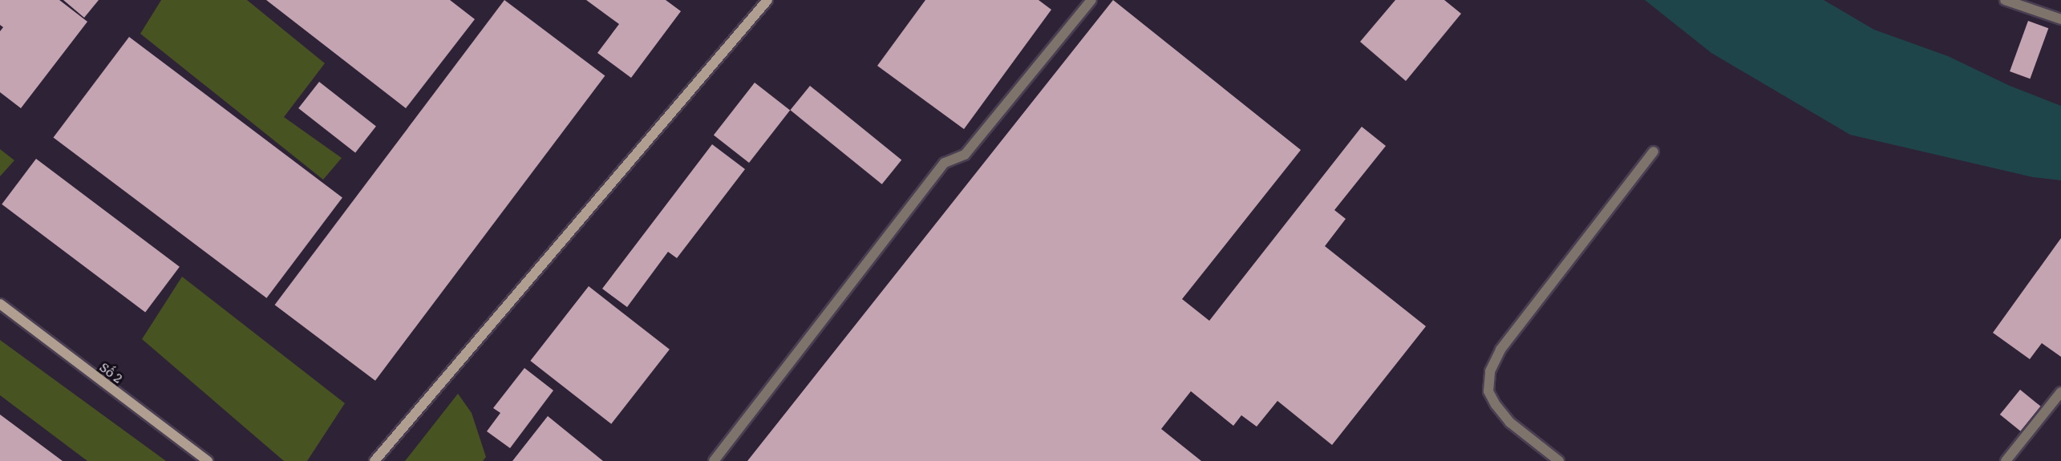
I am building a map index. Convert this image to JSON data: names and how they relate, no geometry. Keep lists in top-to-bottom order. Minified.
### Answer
{"streets":{"street":["Số 2"]}}
